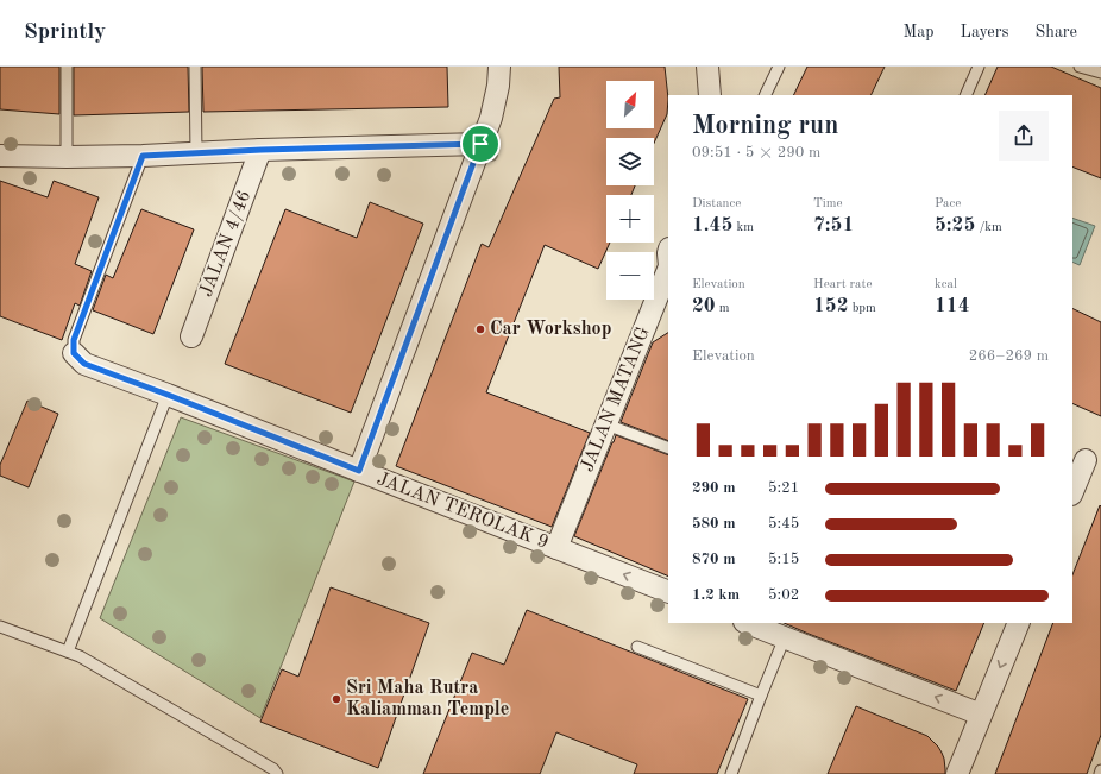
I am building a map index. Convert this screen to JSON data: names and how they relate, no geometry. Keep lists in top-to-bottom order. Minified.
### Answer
{"streets":{"street":["JALAN 4/46","JALAN MATANG","JALAN TEROLAK 9"]},"crossings":[["JALAN MATANG","JALAN TEROLAK 9"]],"places":["Car Workshop","Sri Maha Rutra Kaliamman Temple"],"north":"top right","page":{"header":"Sprintly","nav":["Map","Layers","Share"],"map_buttons":["+","−"],"heading":["Morning run","09:51 · 5 × 290 m"],"stats":[["Distance","1.45 km"],["Time","7:51"],["Pace","5:25 /km"],["Elevation","20 m"],["Heart rate","152 bpm"],["kcal","114"]],"chart":["Elevation","266–269 m"],"list":[{"name":"290 m","note":"5:21"},{"name":"580 m","note":"5:45"},{"name":"870 m","note":"5:15"},{"name":"1.2 km","note":"5:02"}]}}
